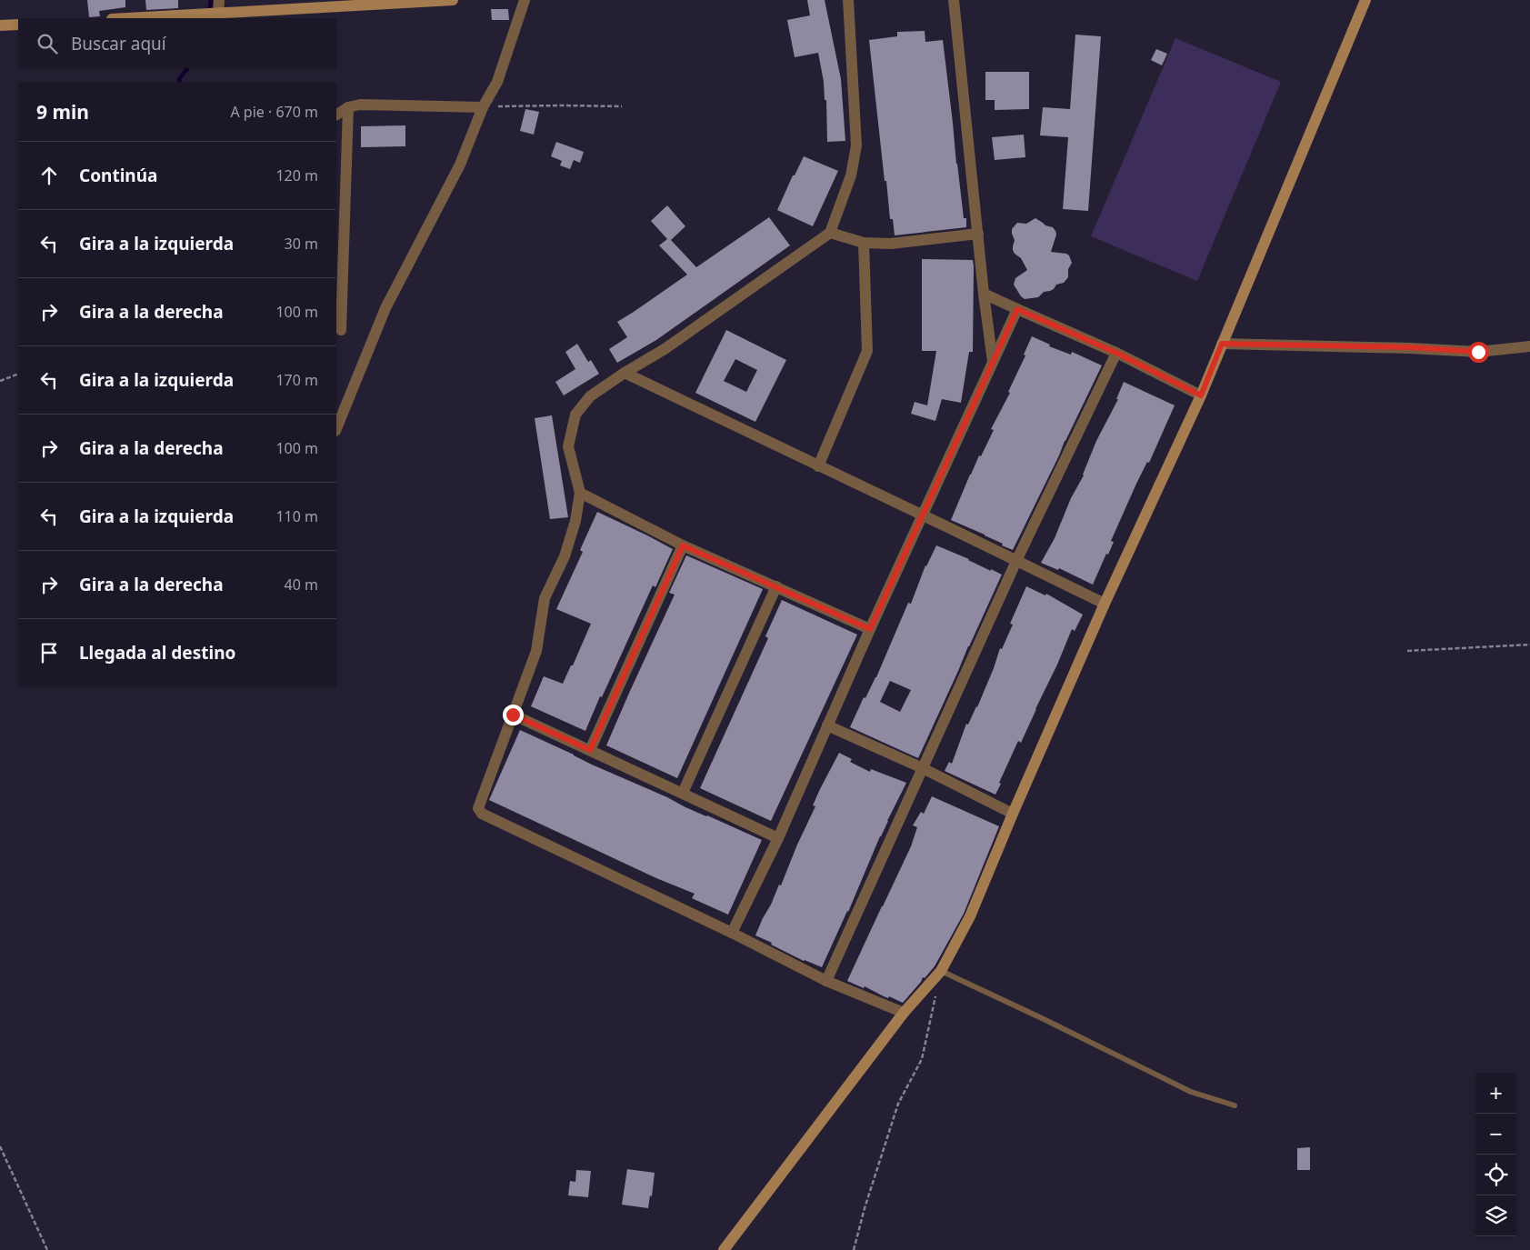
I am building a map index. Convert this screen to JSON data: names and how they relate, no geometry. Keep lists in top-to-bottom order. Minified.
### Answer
{"page":{"search":"Buscar aquí","heading":["9 min","A pie · 670 m"],"list":[["Continúa","120 m"],["Gira a la izquierda","30 m"],["Gira a la derecha","100 m"],["Gira a la izquierda","170 m"],["Gira a la derecha","100 m"],["Gira a la izquierda","110 m"],["Gira a la derecha","40 m"],"Llegada al destino"],"map_buttons":["+","−"]}}
